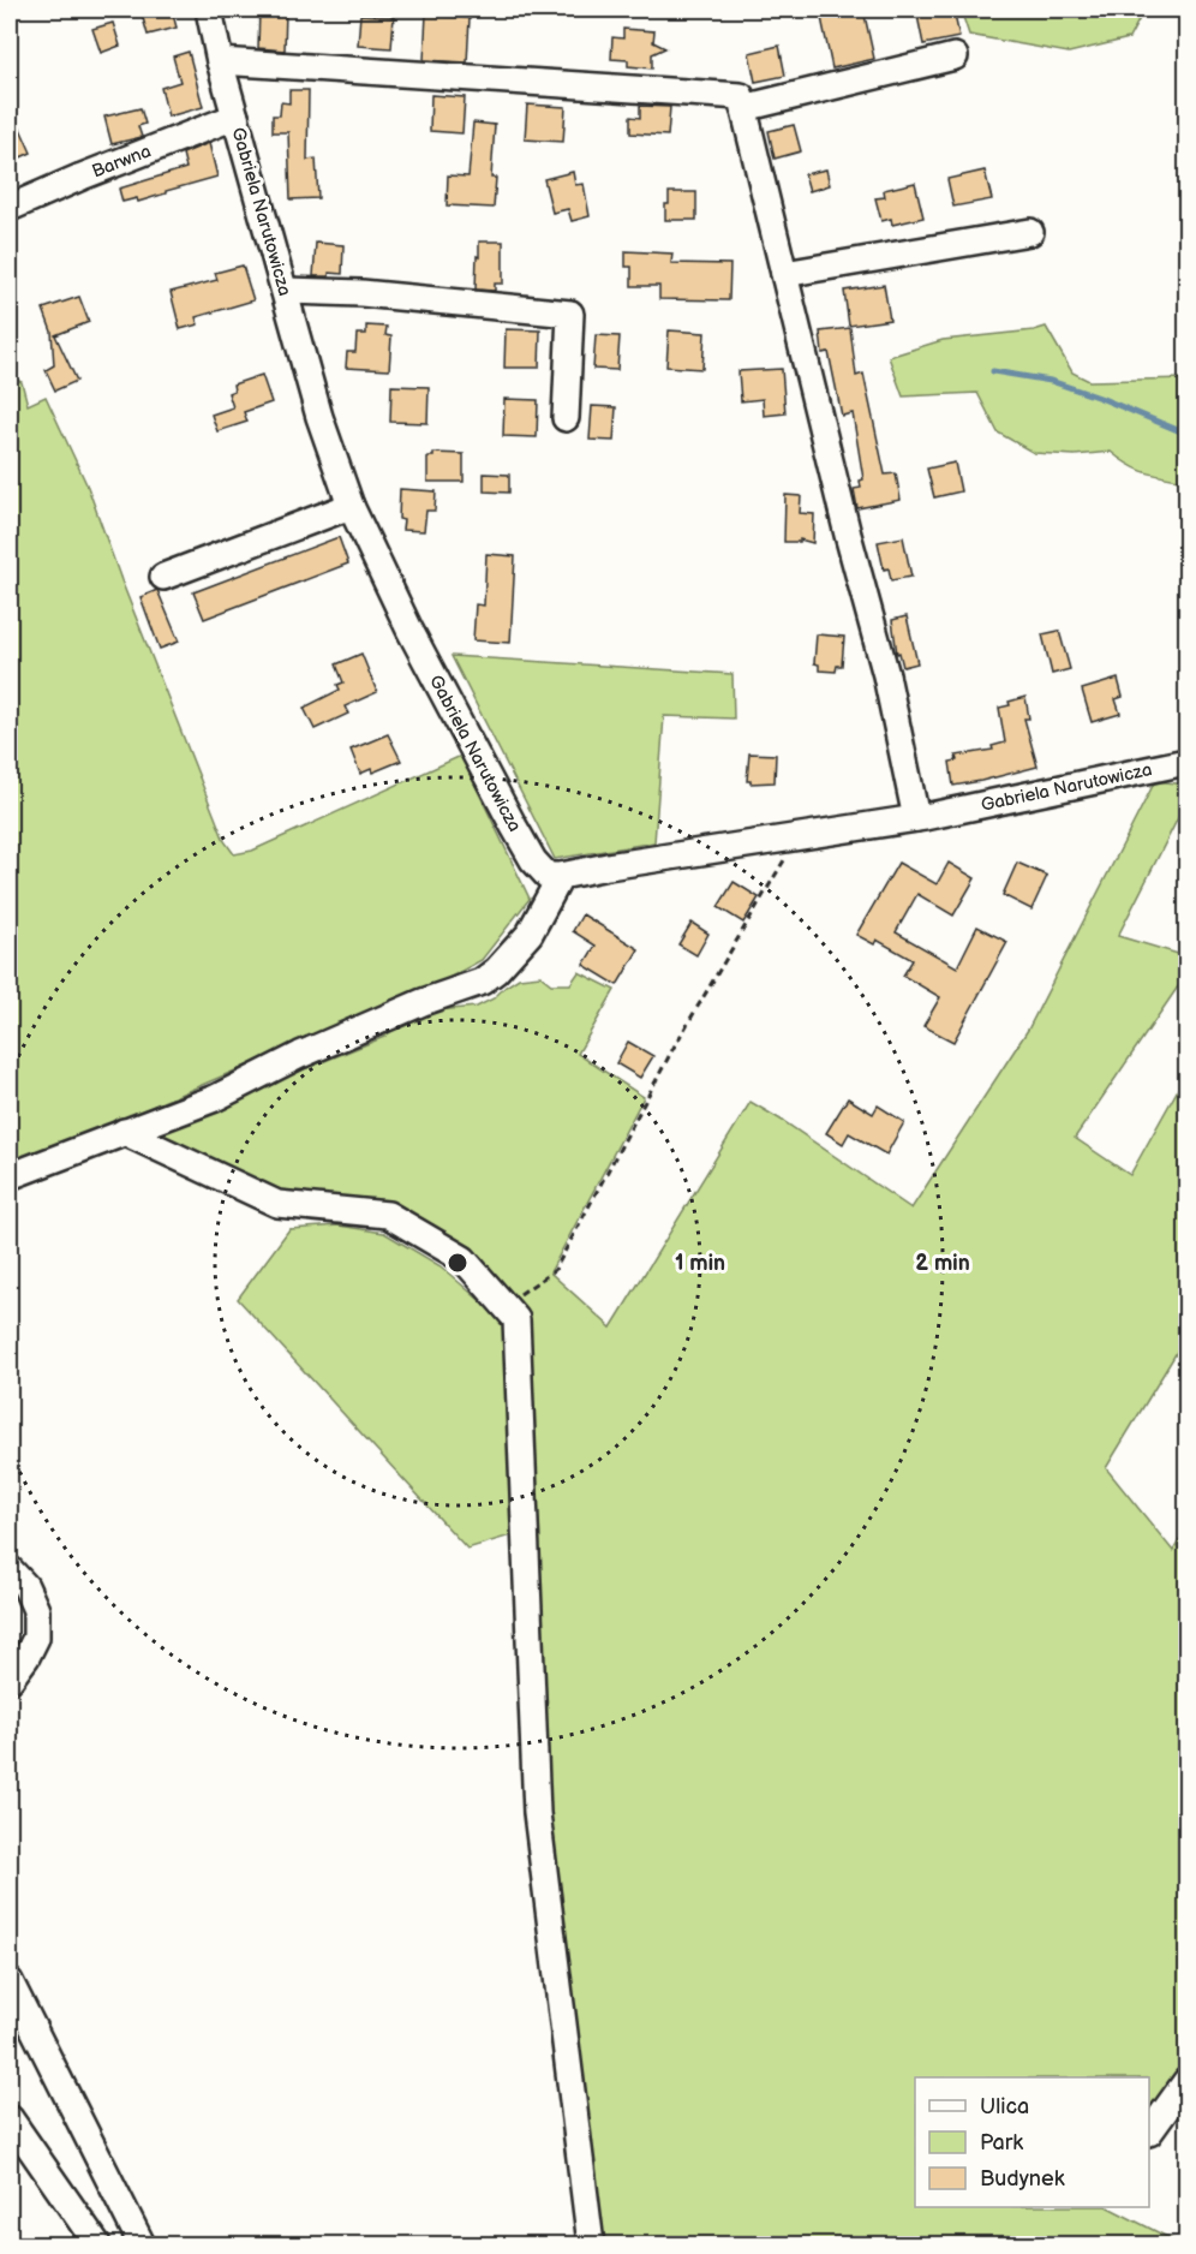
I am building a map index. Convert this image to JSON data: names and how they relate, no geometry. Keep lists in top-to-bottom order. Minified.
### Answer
{"streets":{"street":["Barwna","Gabriela Narutowicza"]},"crossings":[["Barwna","Gabriela Narutowicza"]],"legend":["Ulica","Park","Budynek"],"rings":["1 min","2 min"]}
